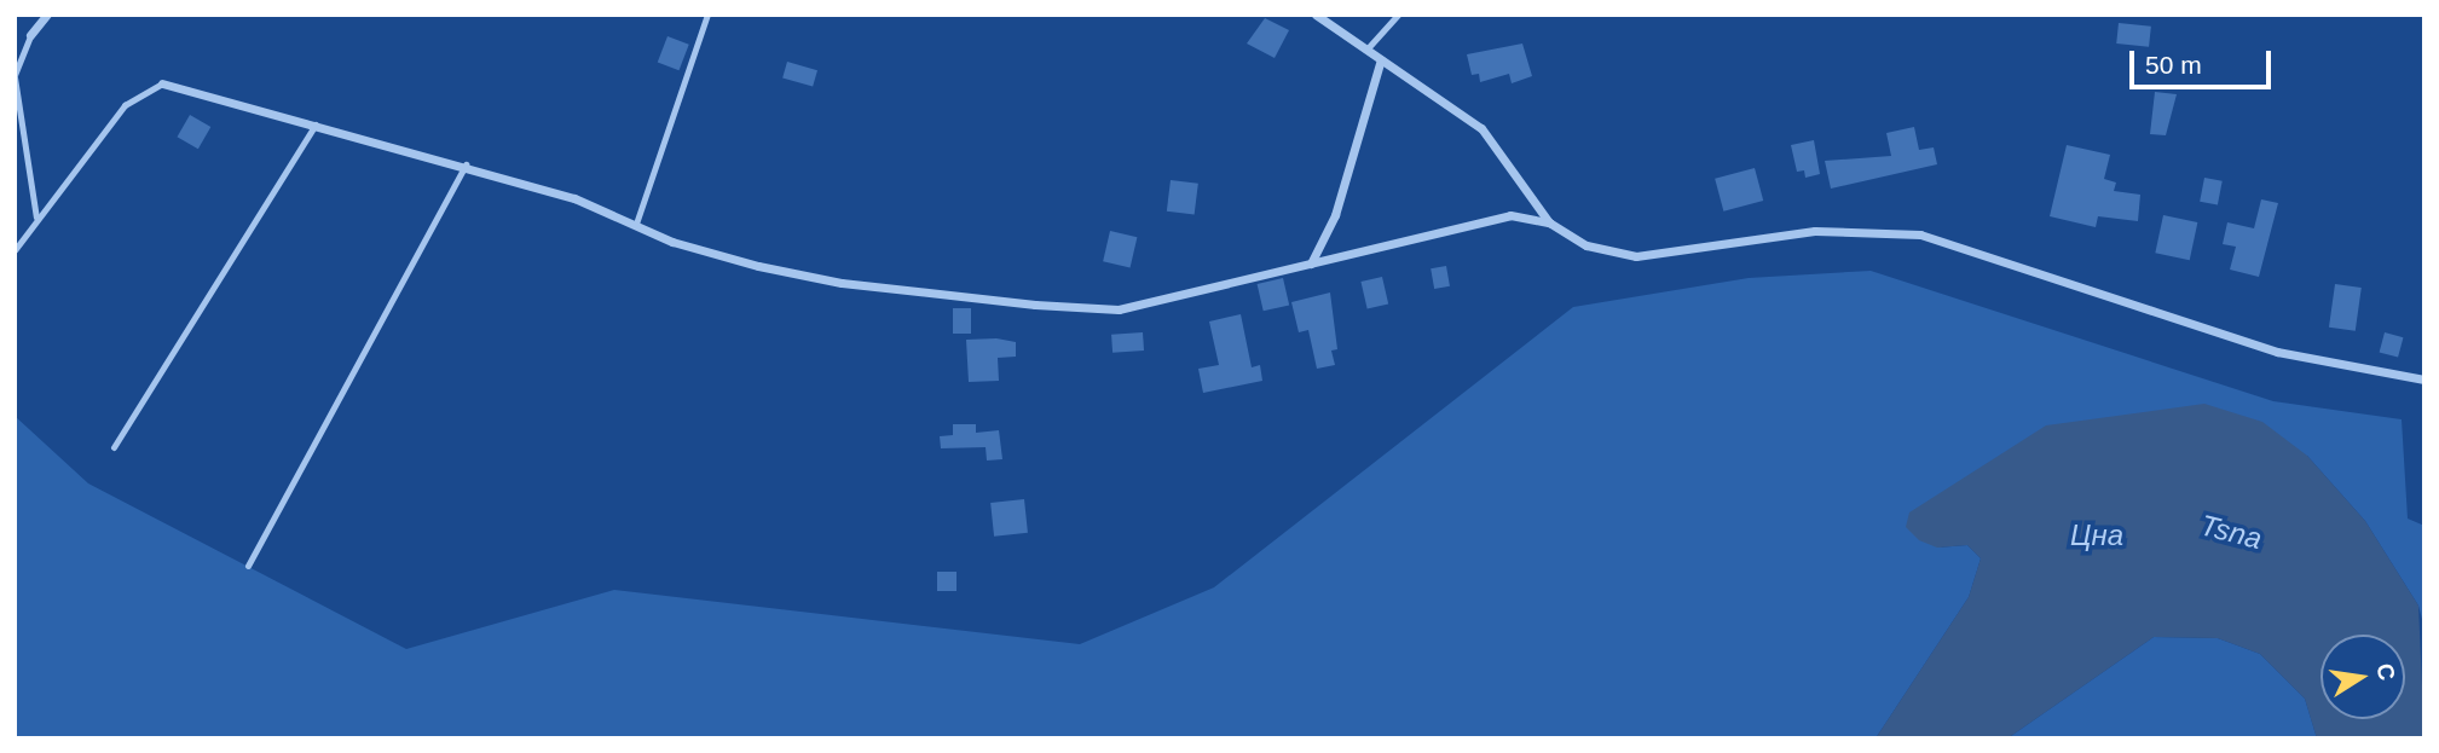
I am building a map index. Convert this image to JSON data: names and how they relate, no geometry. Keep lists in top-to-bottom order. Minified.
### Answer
{"water":["Tsna","Цна"],"scale_bar":"50 m","north":"right"}
